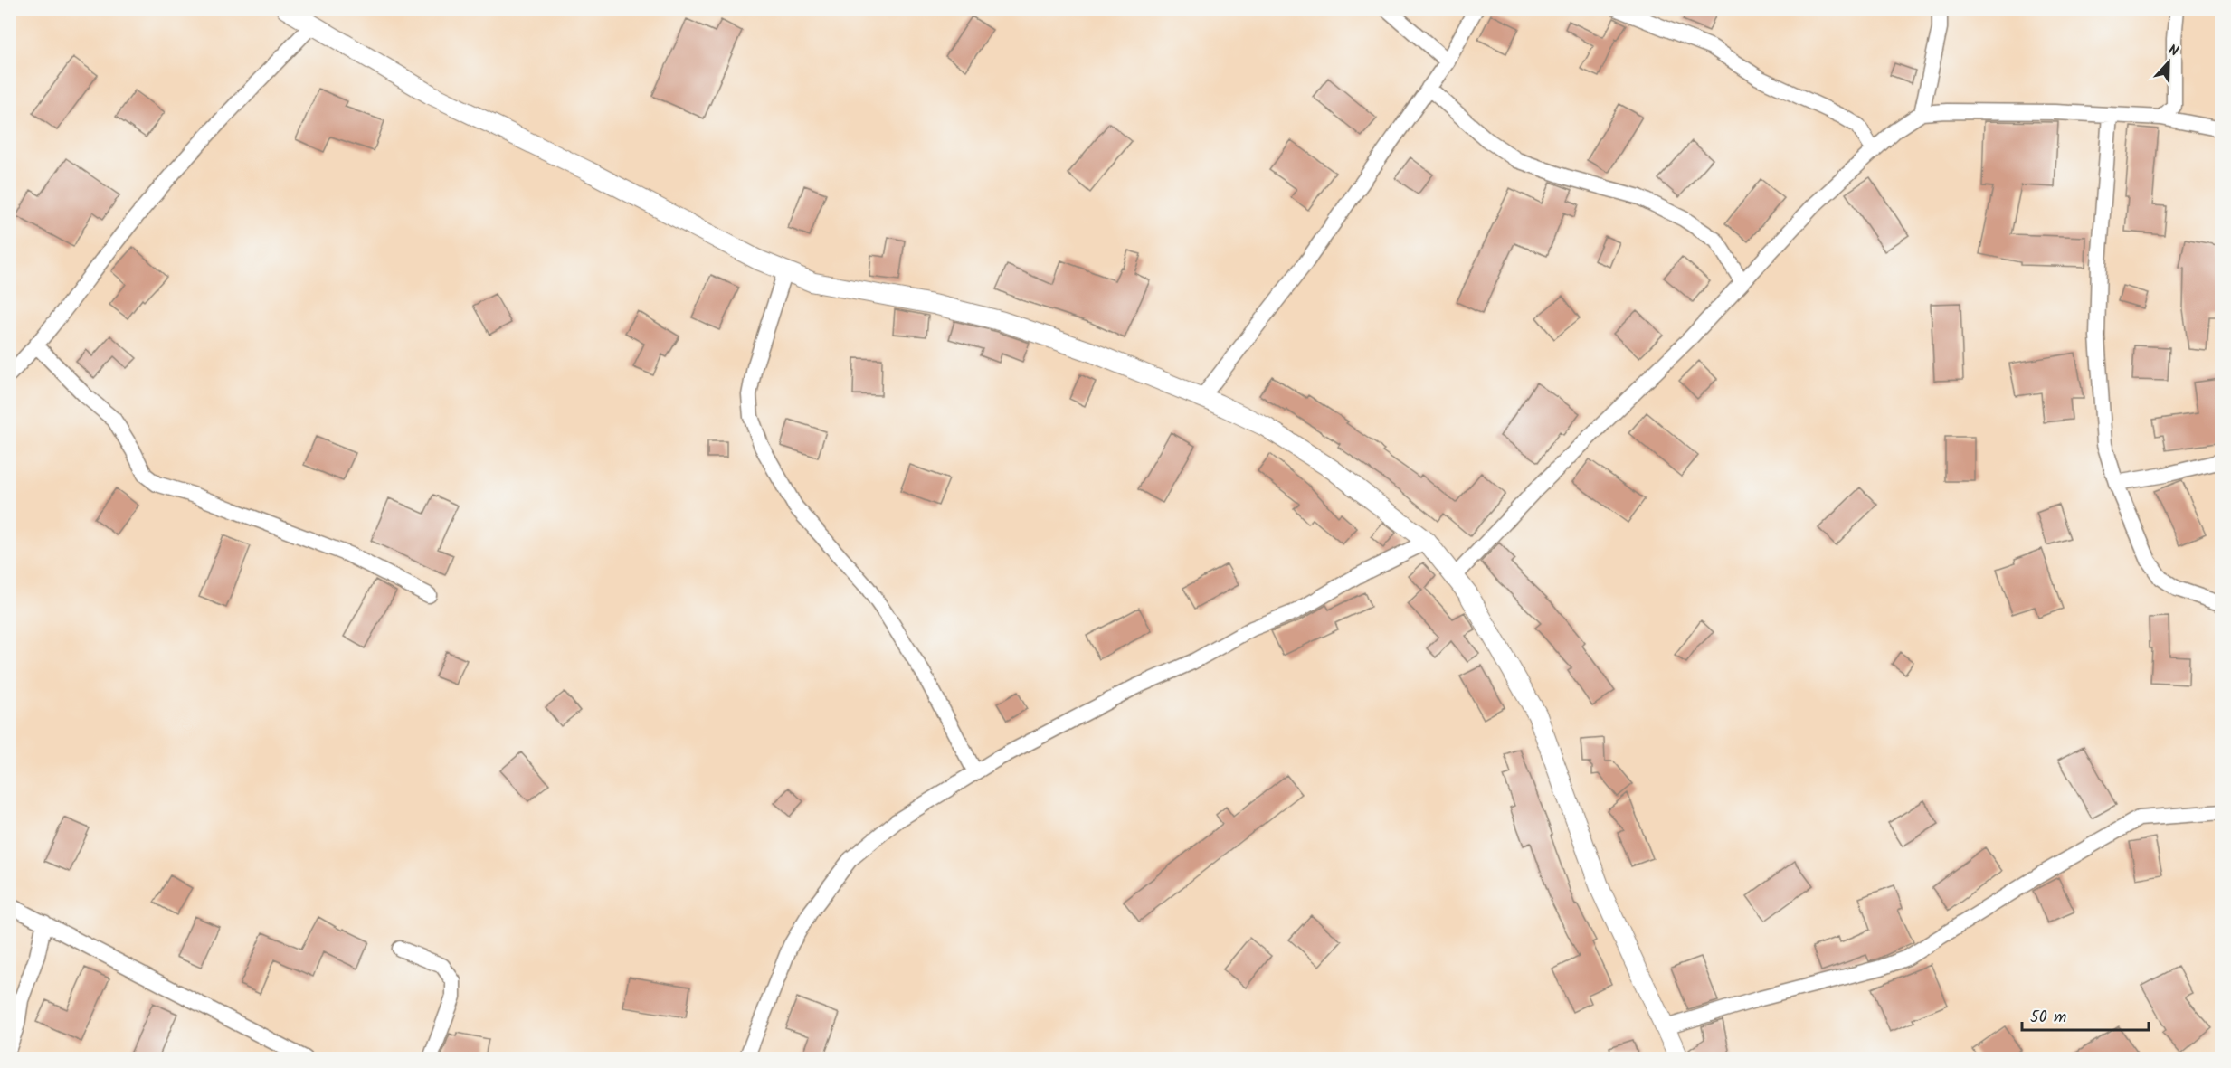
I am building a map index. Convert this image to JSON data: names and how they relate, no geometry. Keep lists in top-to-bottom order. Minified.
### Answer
{"scale_bar":"50 m","north":"top"}
